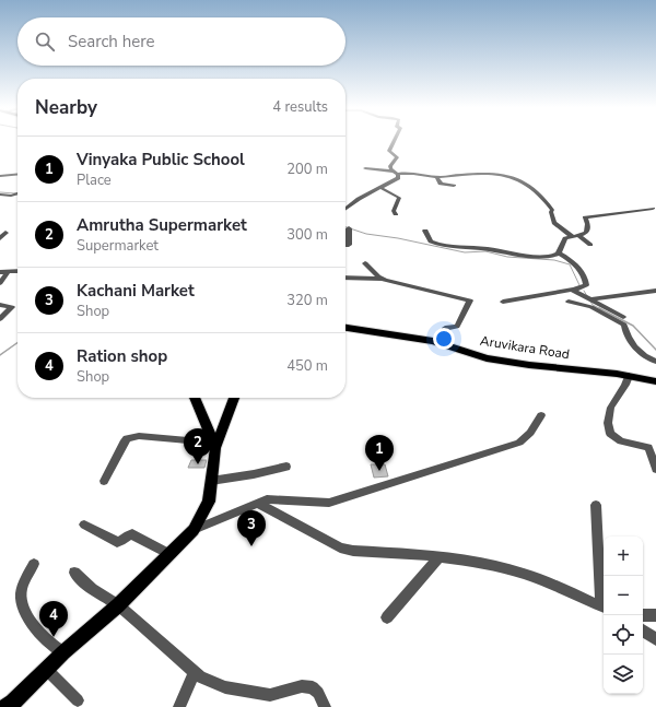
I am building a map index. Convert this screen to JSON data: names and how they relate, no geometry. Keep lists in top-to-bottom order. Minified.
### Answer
{"streets":{"main road":["Aruvikara Road"]},"page":{"search":"Search here","heading":["Nearby","4 results"],"list":[{"mark":"1","name":"Vinyaka Public School","note":"Place","value":"200 m"},{"mark":"2","name":"Amrutha Supermarket","note":"Supermarket","value":"300 m"},{"mark":"3","name":"Kachani Market","note":"Shop","value":"320 m"},{"mark":"4","name":"Ration shop","note":"Shop","value":"450 m"}],"pins":["2","1","3","4"],"map_buttons":["+","−"]}}
